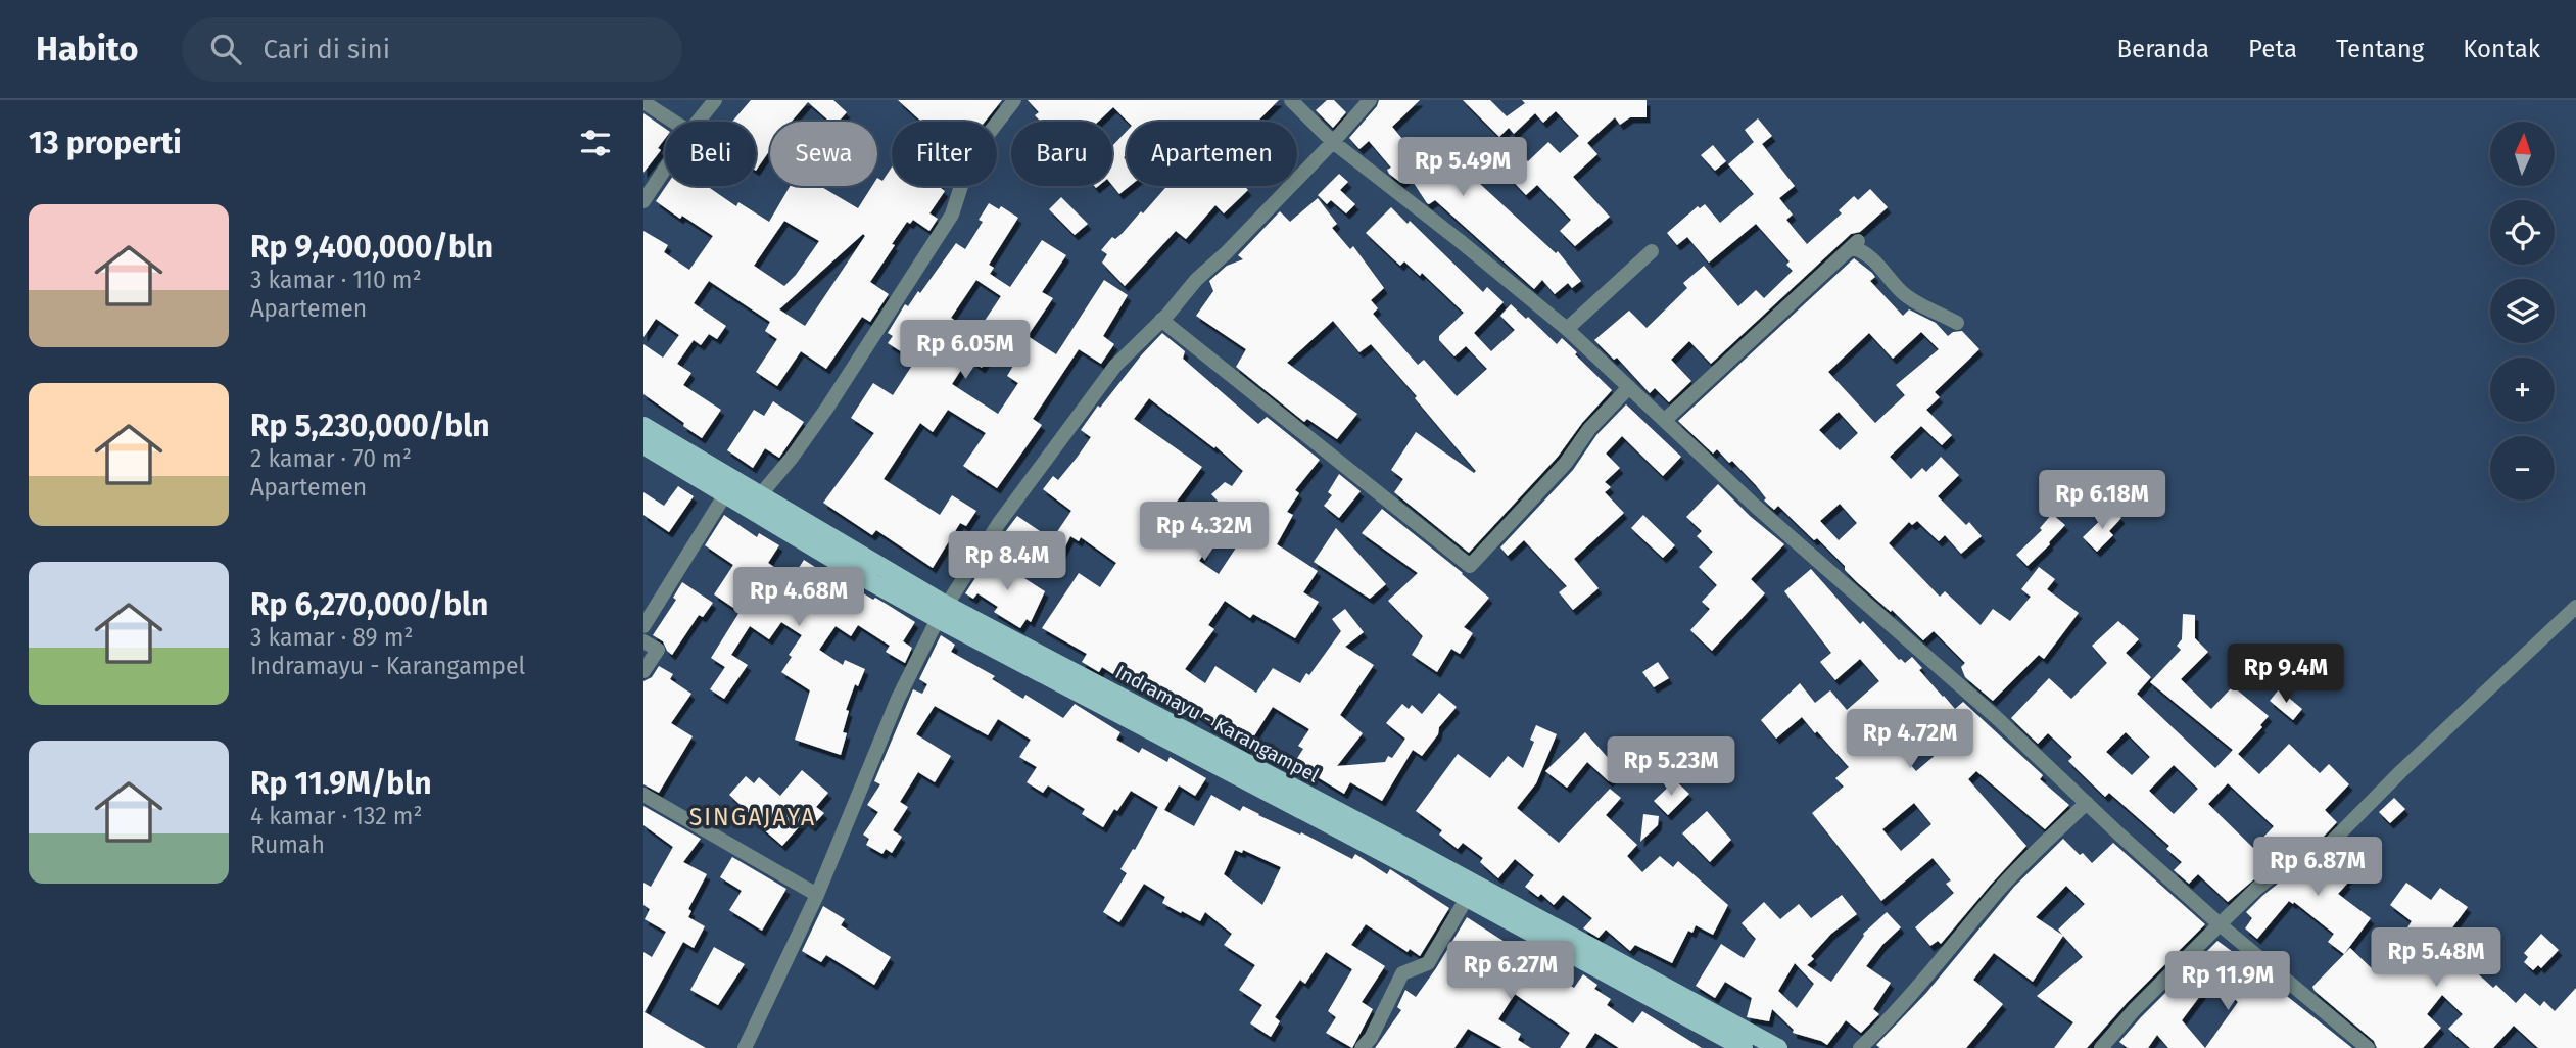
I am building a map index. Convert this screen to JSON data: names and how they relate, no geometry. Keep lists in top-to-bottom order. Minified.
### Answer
{"streets":{"main road":["Indramayu - Karangampel"]},"districts":["SINGAJAYA"],"north":"top","page":{"header":"Habito","search":"Cari di sini","nav":["Beranda","Peta","Tentang","Kontak"],"heading":"13 properti","map_buttons":["+","−"],"chip":["Beli","Sewa","Filter","Baru","Apartemen"],"price":["Rp 5.49M","Rp 6.05M","Rp 6.18M","Rp 4.32M","Rp 8.4M","Rp 4.68M","Rp 9.4M","Rp 4.72M","Rp 5.23M","Rp 6.87M","Rp 5.48M","Rp 6.27M","Rp 11.9M"],"list":[{"name":"Rp 9,400,000/bln","note":"3 kamar · 110 m² · Apartemen"},{"name":"Rp 5,230,000/bln","note":"2 kamar · 70 m² · Apartemen"},{"name":"Rp 6,270,000/bln","note":"3 kamar · 89 m² · Indramayu - Karangampel"},{"name":"Rp 11.9M/bln","note":"4 kamar · 132 m² · Rumah"}]}}
